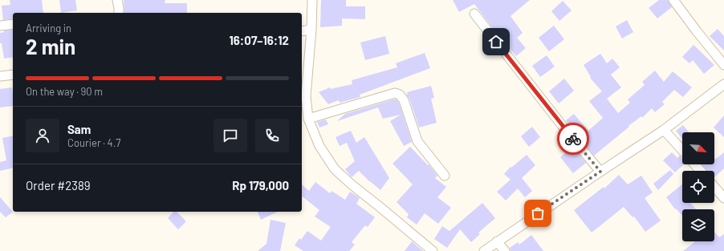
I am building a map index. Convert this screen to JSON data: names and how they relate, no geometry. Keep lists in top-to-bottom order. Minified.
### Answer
{"north":"bottom right","page":{"heading":["2 min","Arriving in","16:07–16:12"],"panel":["Sam","Courier · 4.7","Order #2389","Rp 179,000"],"bar":"On the way · 90 m"}}
